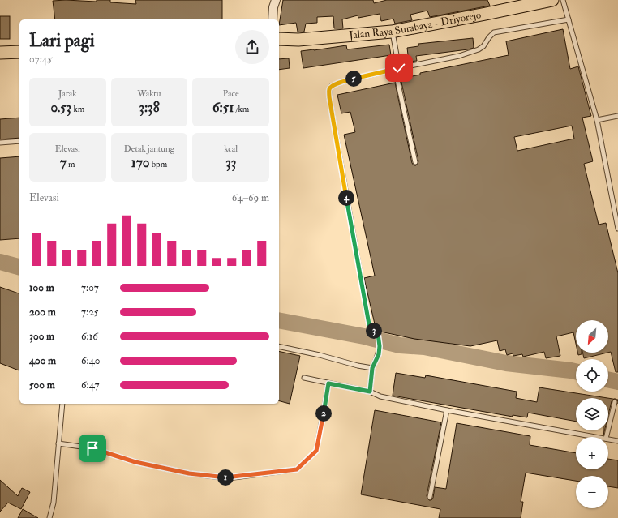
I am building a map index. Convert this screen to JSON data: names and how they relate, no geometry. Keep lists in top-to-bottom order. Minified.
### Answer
{"streets":{"main road":["Jalan Raya Surabaya - Driyorejo"]},"north":"bottom left","page":{"heading":["Lari pagi","07:45"],"pins":["5","4","3","2","1"],"stats":[["Jarak","0.53 km"],["Waktu","3:38"],["Pace","6:51 /km"],["Elevasi","7 m"],["Detak jantung","170 bpm"],["kcal","33"]],"chart":["Elevasi","64–69 m"],"list":[{"name":"100 m","note":"7:07"},{"name":"200 m","note":"7:25"},{"name":"300 m","note":"6:16"},{"name":"400 m","note":"6:40"},{"name":"500 m","note":"6:47"}],"map_buttons":["+","−"]}}
